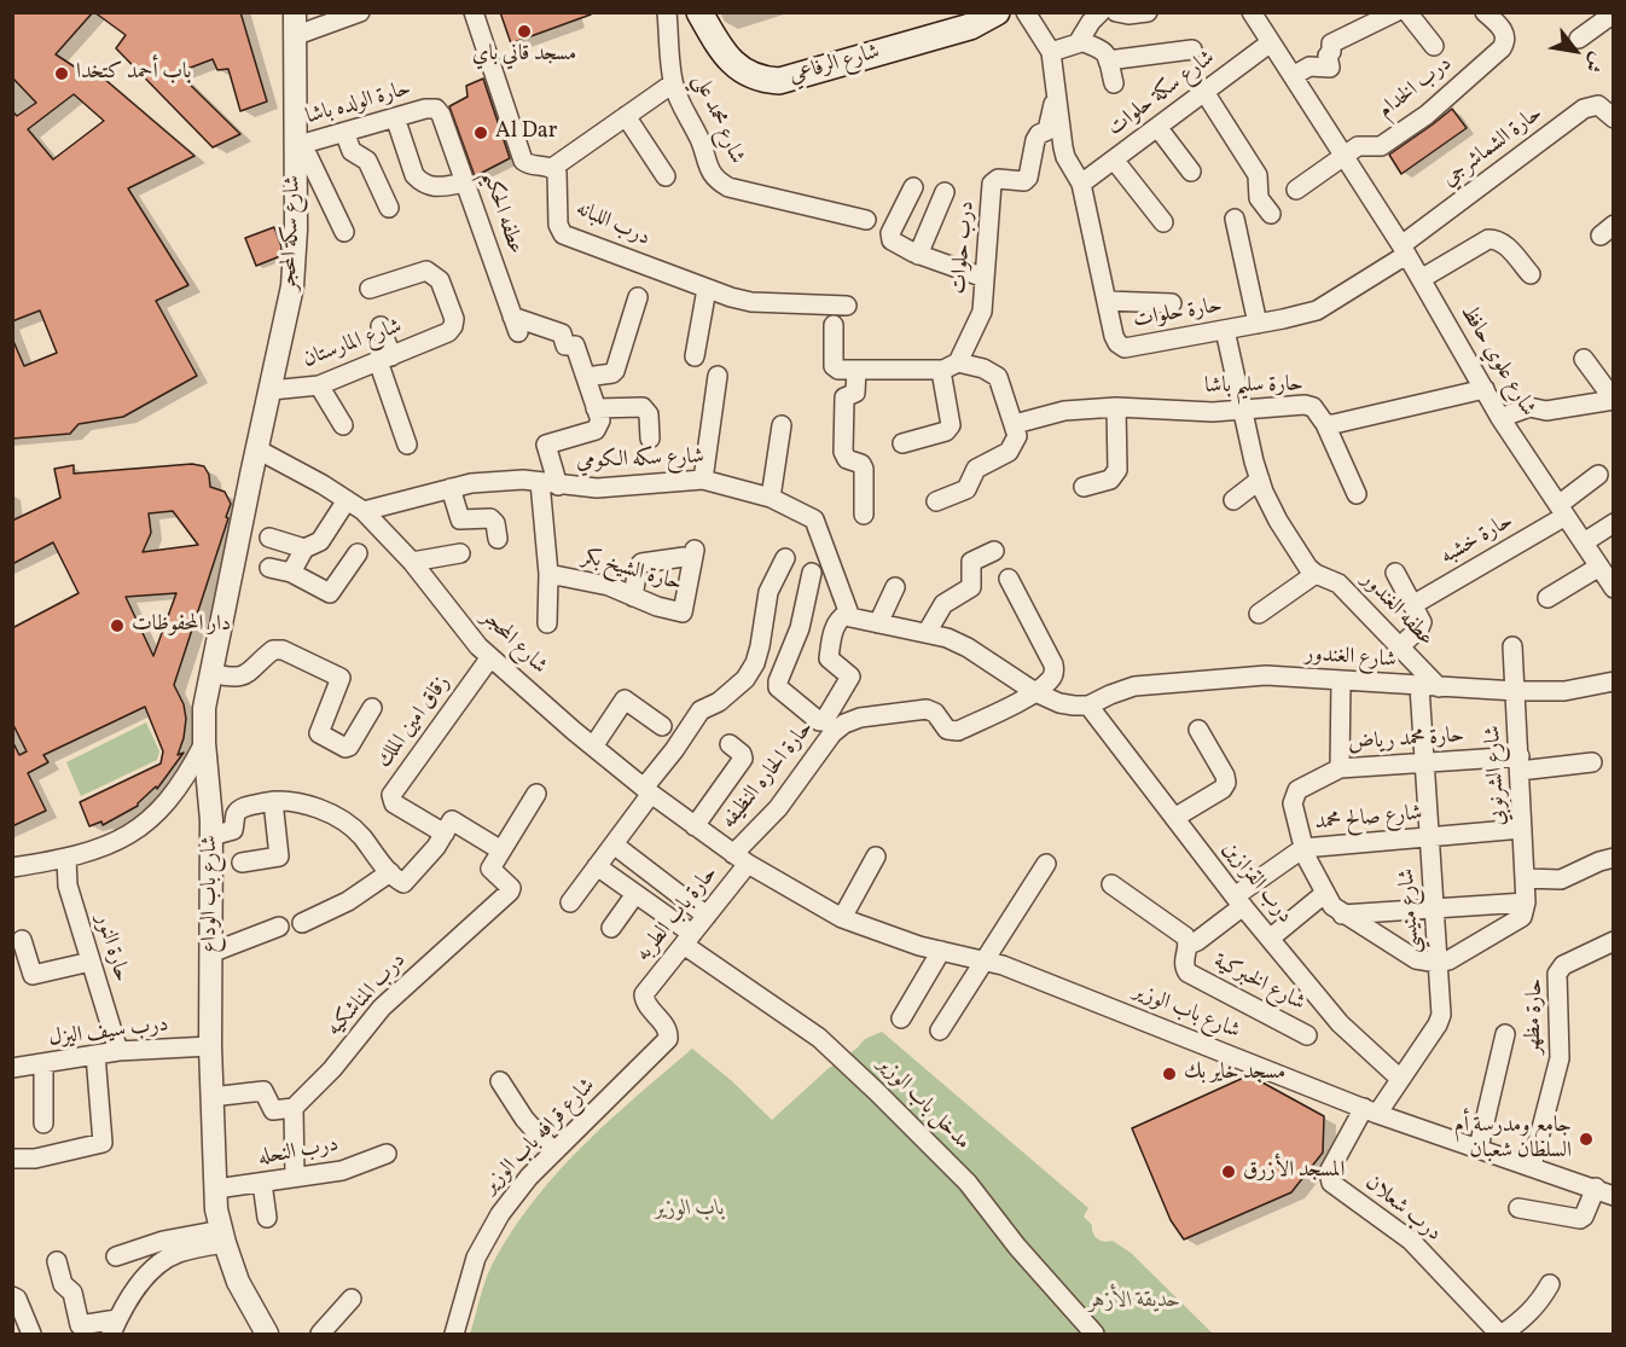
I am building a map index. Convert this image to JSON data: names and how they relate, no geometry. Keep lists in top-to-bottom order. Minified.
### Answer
{"streets":{"main road":["شارع الرفاعي"],"street":["درب الخدام","شارع سكة حلوات","حارة الولده باشا","شارع محمد علي","حارة الشماشرجي","عطفه الحكيم","درب اللبانه","شارع سكة المحجر","درب حلوات","حارة حلوات","شارع المارستان","شارع علوي حافظ","حارة سليم باشا","شارع سكه الكومي","حارة خشبه","حارة الشيخ بكر","عطفه الغندور","شارع المحجر","شارع الغندور","زقاق امين الملك","حارة محمد رياض","حارة الحاره النظيفه","شارع الشرنوبي","شارع صالح محمد","درب القزازين","شارع باب الوداع","شارع منيسي","حارة باب الطربه","حارة النور","شارع الخبركية","درب المناشكيه","شارع باب الوزير","حارة مظهر","درب سيف اليزل","مدخل باب الوزير","شارع قرافه باب الوزير","درب النحله","درب شعلان"]},"crossings":[["درب الخدام","شارع علوي حافظ"],["شارع سكة حلوات","حارة حلوات"],["شارع سكة حلوات","شارع علوي حافظ"],["حارة الولده باشا","عطفه الحكيم"],["حارة الولده باشا","شارع سكة المحجر"],["حارة الشماشرجي","حارة حلوات"],["حارة الشماشرجي","شارع علوي حافظ"],["شارع سكة المحجر","شارع المارستان"],["شارع سكة المحجر","شارع المحجر"],["شارع سكة المحجر","شارع باب الوداع"],["درب حلوات","حارة حلوات"],["حارة حلوات","شارع علوي حافظ"],["شارع علوي حافظ","حارة خشبه"],["شارع سكه الكومي","شارع المحجر"],["عطفه الغندور","شارع الغندور"],["شارع المحجر","زقاق امين الملك"],["شارع المحجر","حارة الحاره النظيفه"],["شارع المحجر","شارع باب الوداع"],["شارع المحجر","حارة باب الطربه"],["شارع المحجر","شارع باب الوزير"],["شارع الغندور","شارع الشرنوبي"],["شارع الغندور","درب القزازين"],["شارع الغندور","شارع منيسي"],["حارة محمد رياض","شارع الشرنوبي"],["حارة محمد رياض","شارع صالح محمد"],["حارة محمد رياض","شارع منيسي"],["حارة الحاره النظيفه","حارة باب الطربه"],["حارة الحاره النظيفه","شارع باب الوزير"],["شارع الشرنوبي","شارع صالح محمد"],["شارع صالح محمد","درب القزازين"],["شارع صالح محمد","شارع منيسي"],["شارع صالح محمد","شارع الخبركية"],["درب القزازين","شارع منيسي"],["شارع باب الوداع","درب سيف اليزل"],["شارع باب الوداع","درب النحله"],["شارع منيسي","شارع باب الوزير"],["شارع منيسي","درب شعلان"],["حارة باب الطربه","شارع باب الوزير"],["حارة باب الطربه","مدخل باب الوزير"],["حارة باب الطربه","شارع قرافه باب الوزير"],["حارة النور","درب سيف اليزل"],["شارع باب الوزير","حارة مظهر"],["شارع باب الوزير","درب شعلان"]],"parks":["باب الوزير","حديقة الأزهر"],"places":["مسجد قاني باي","باب أحمد كتخدا","Al Dar","دار المحفوظات","مسجد خاير بك","جامع ومدرسة أم السلطان شعبان","المسجد الأزرق"],"north":"bottom right"}
